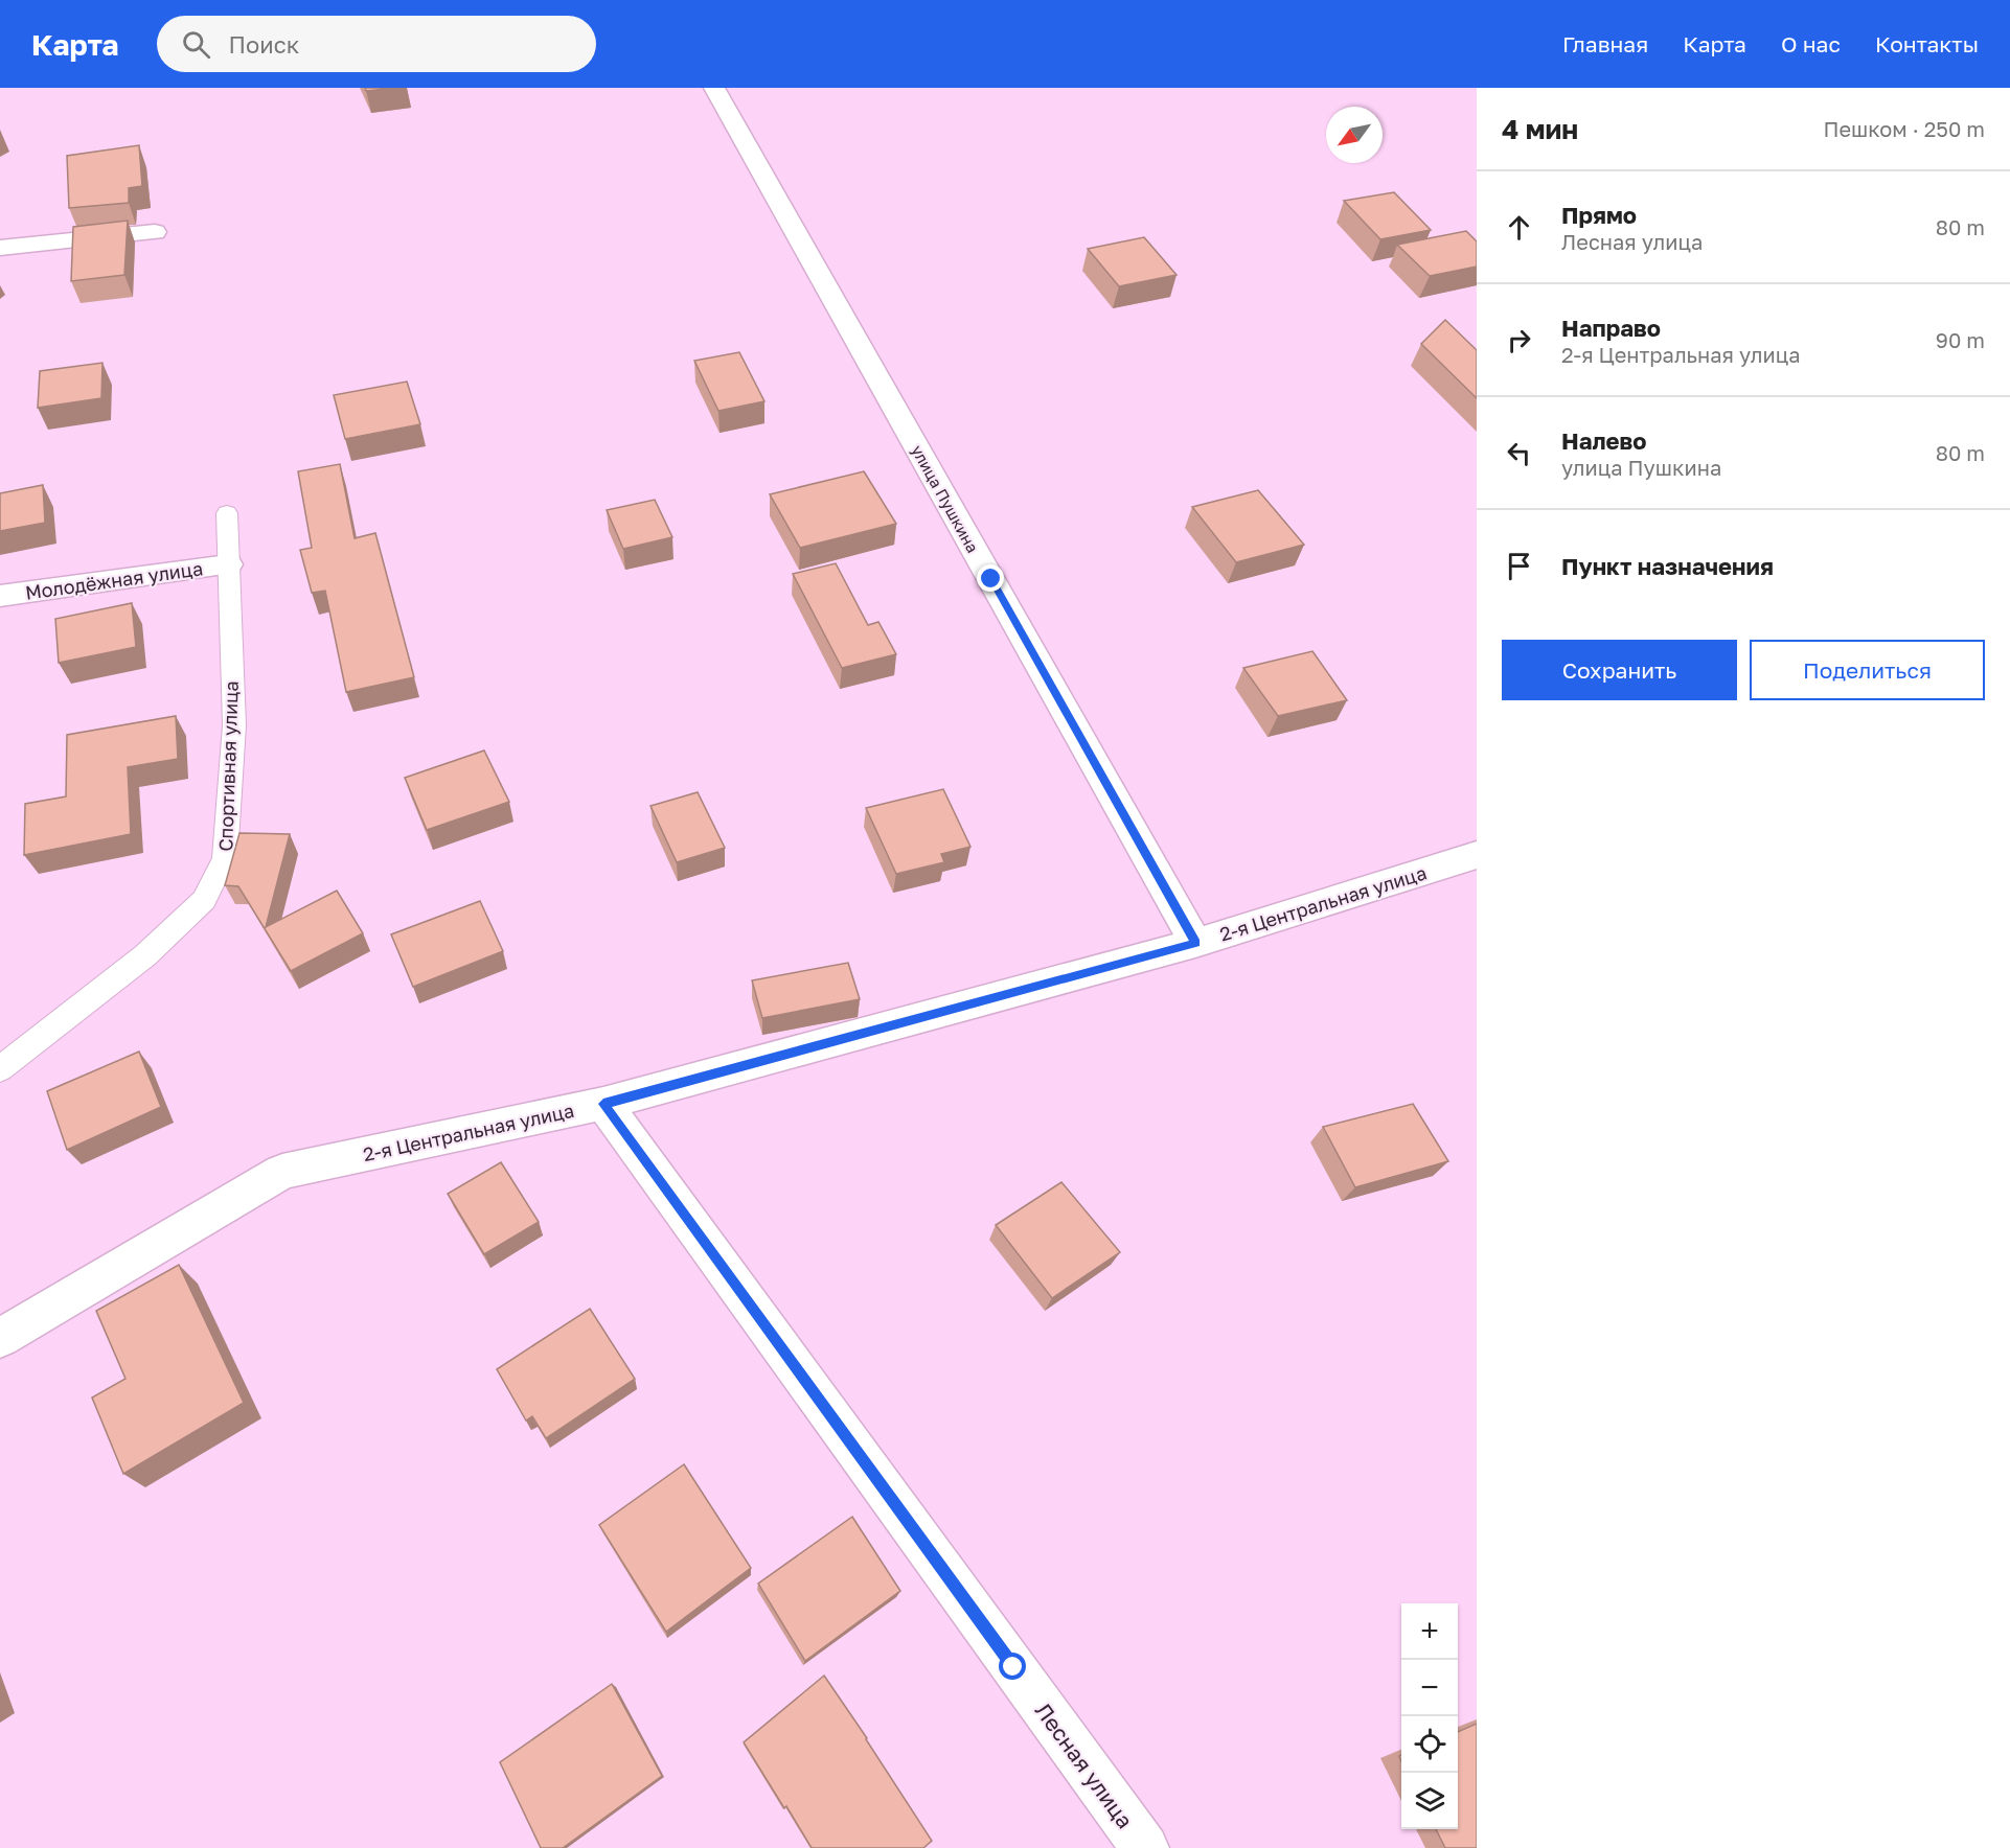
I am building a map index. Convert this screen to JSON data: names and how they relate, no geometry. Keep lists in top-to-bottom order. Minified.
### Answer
{"streets":{"street":["улица Пушкина","Молодёжная улица","2-я Центральная улица","Лесная улица"],"lane":["Спортивная улица"]},"crossings":[["улица Пушкина","2-я Центральная улица"],["Молодёжная улица","Спортивная улица"],["2-я Центральная улица","Лесная улица"]],"north":"bottom left","page":{"header":"Карта","search":"Поиск","nav":["Главная","Карта","О нас","Контакты"],"heading":["4 мин","Пешком · 250 m"],"list":[["Прямо","Лесная улица","80 m"],["Направо","2-я Центральная улица","90 m"],["Налево","улица Пушкина","80 m"],"Пункт назначения"],"buttons":["Сохранить","Поделиться"],"map_buttons":["+","−"]}}
